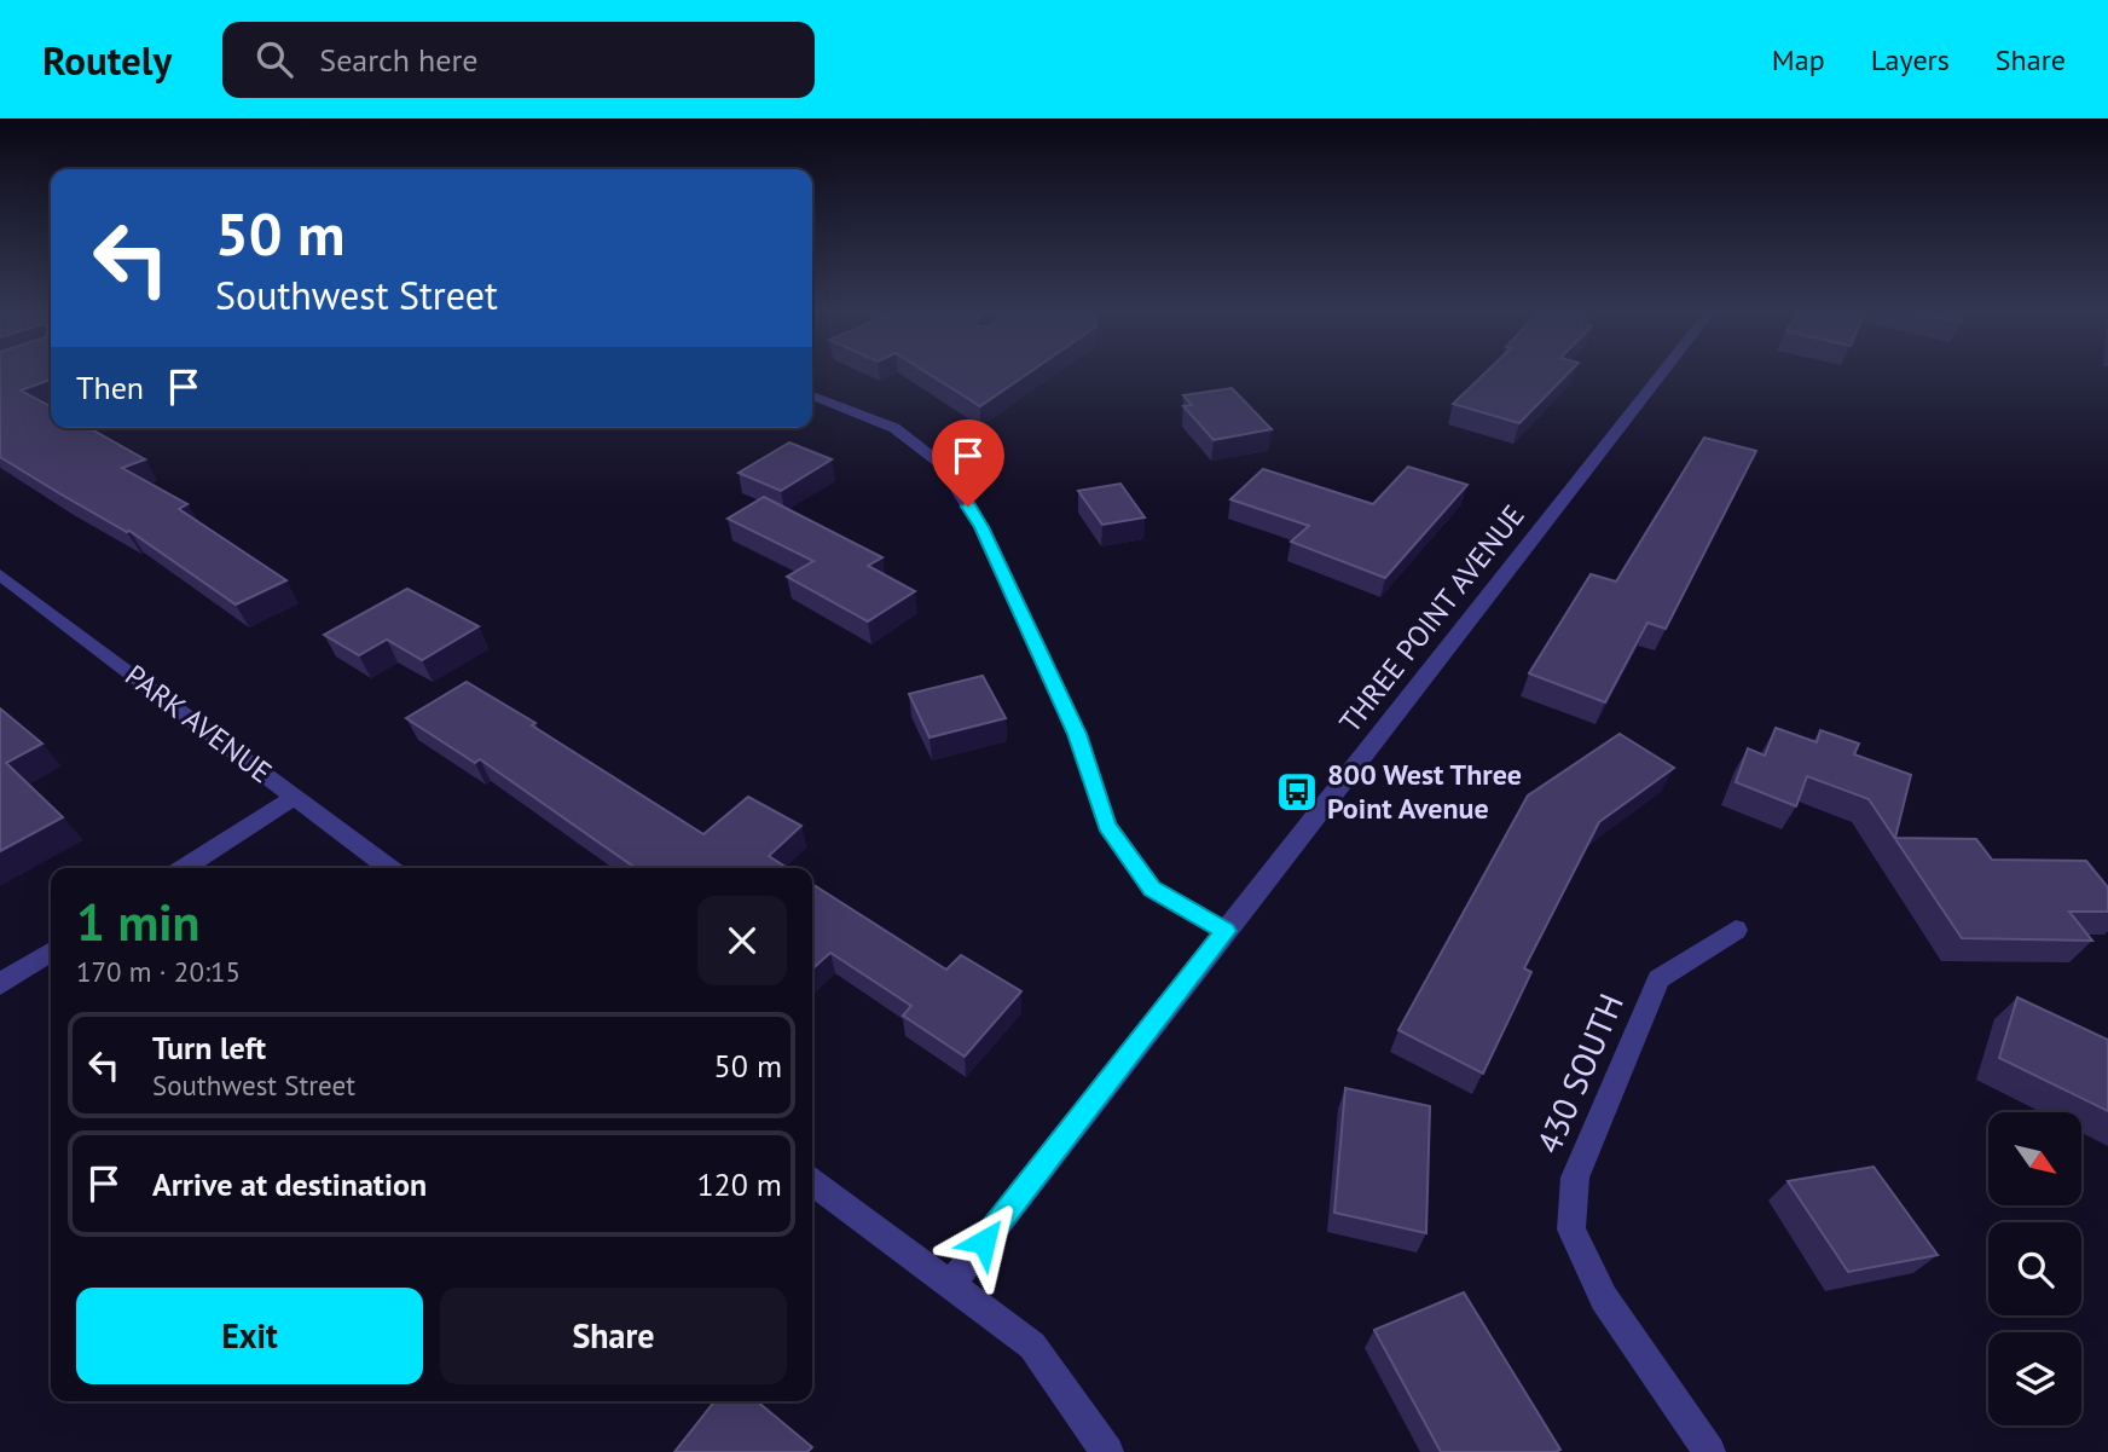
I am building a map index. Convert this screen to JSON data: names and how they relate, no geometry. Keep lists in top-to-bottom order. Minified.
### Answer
{"streets":{"street":["THREE POINT AVENUE","PARK AVENUE","430 SOUTH"]},"places":{"bus stop":["800 West Three Point Avenue"]},"north":"bottom right","page":{"header":"Routely","search":"Search here","nav":["Map","Layers","Share"],"turn":["50 m","Southwest Street"],"then":"Then","heading":["1 min","170 m · 20:15"],"list":[{"name":"Turn left","note":"Southwest Street","value":"50 m"},{"name":"Arrive at destination","value":"120 m"}],"buttons":["Exit","Share"]}}
